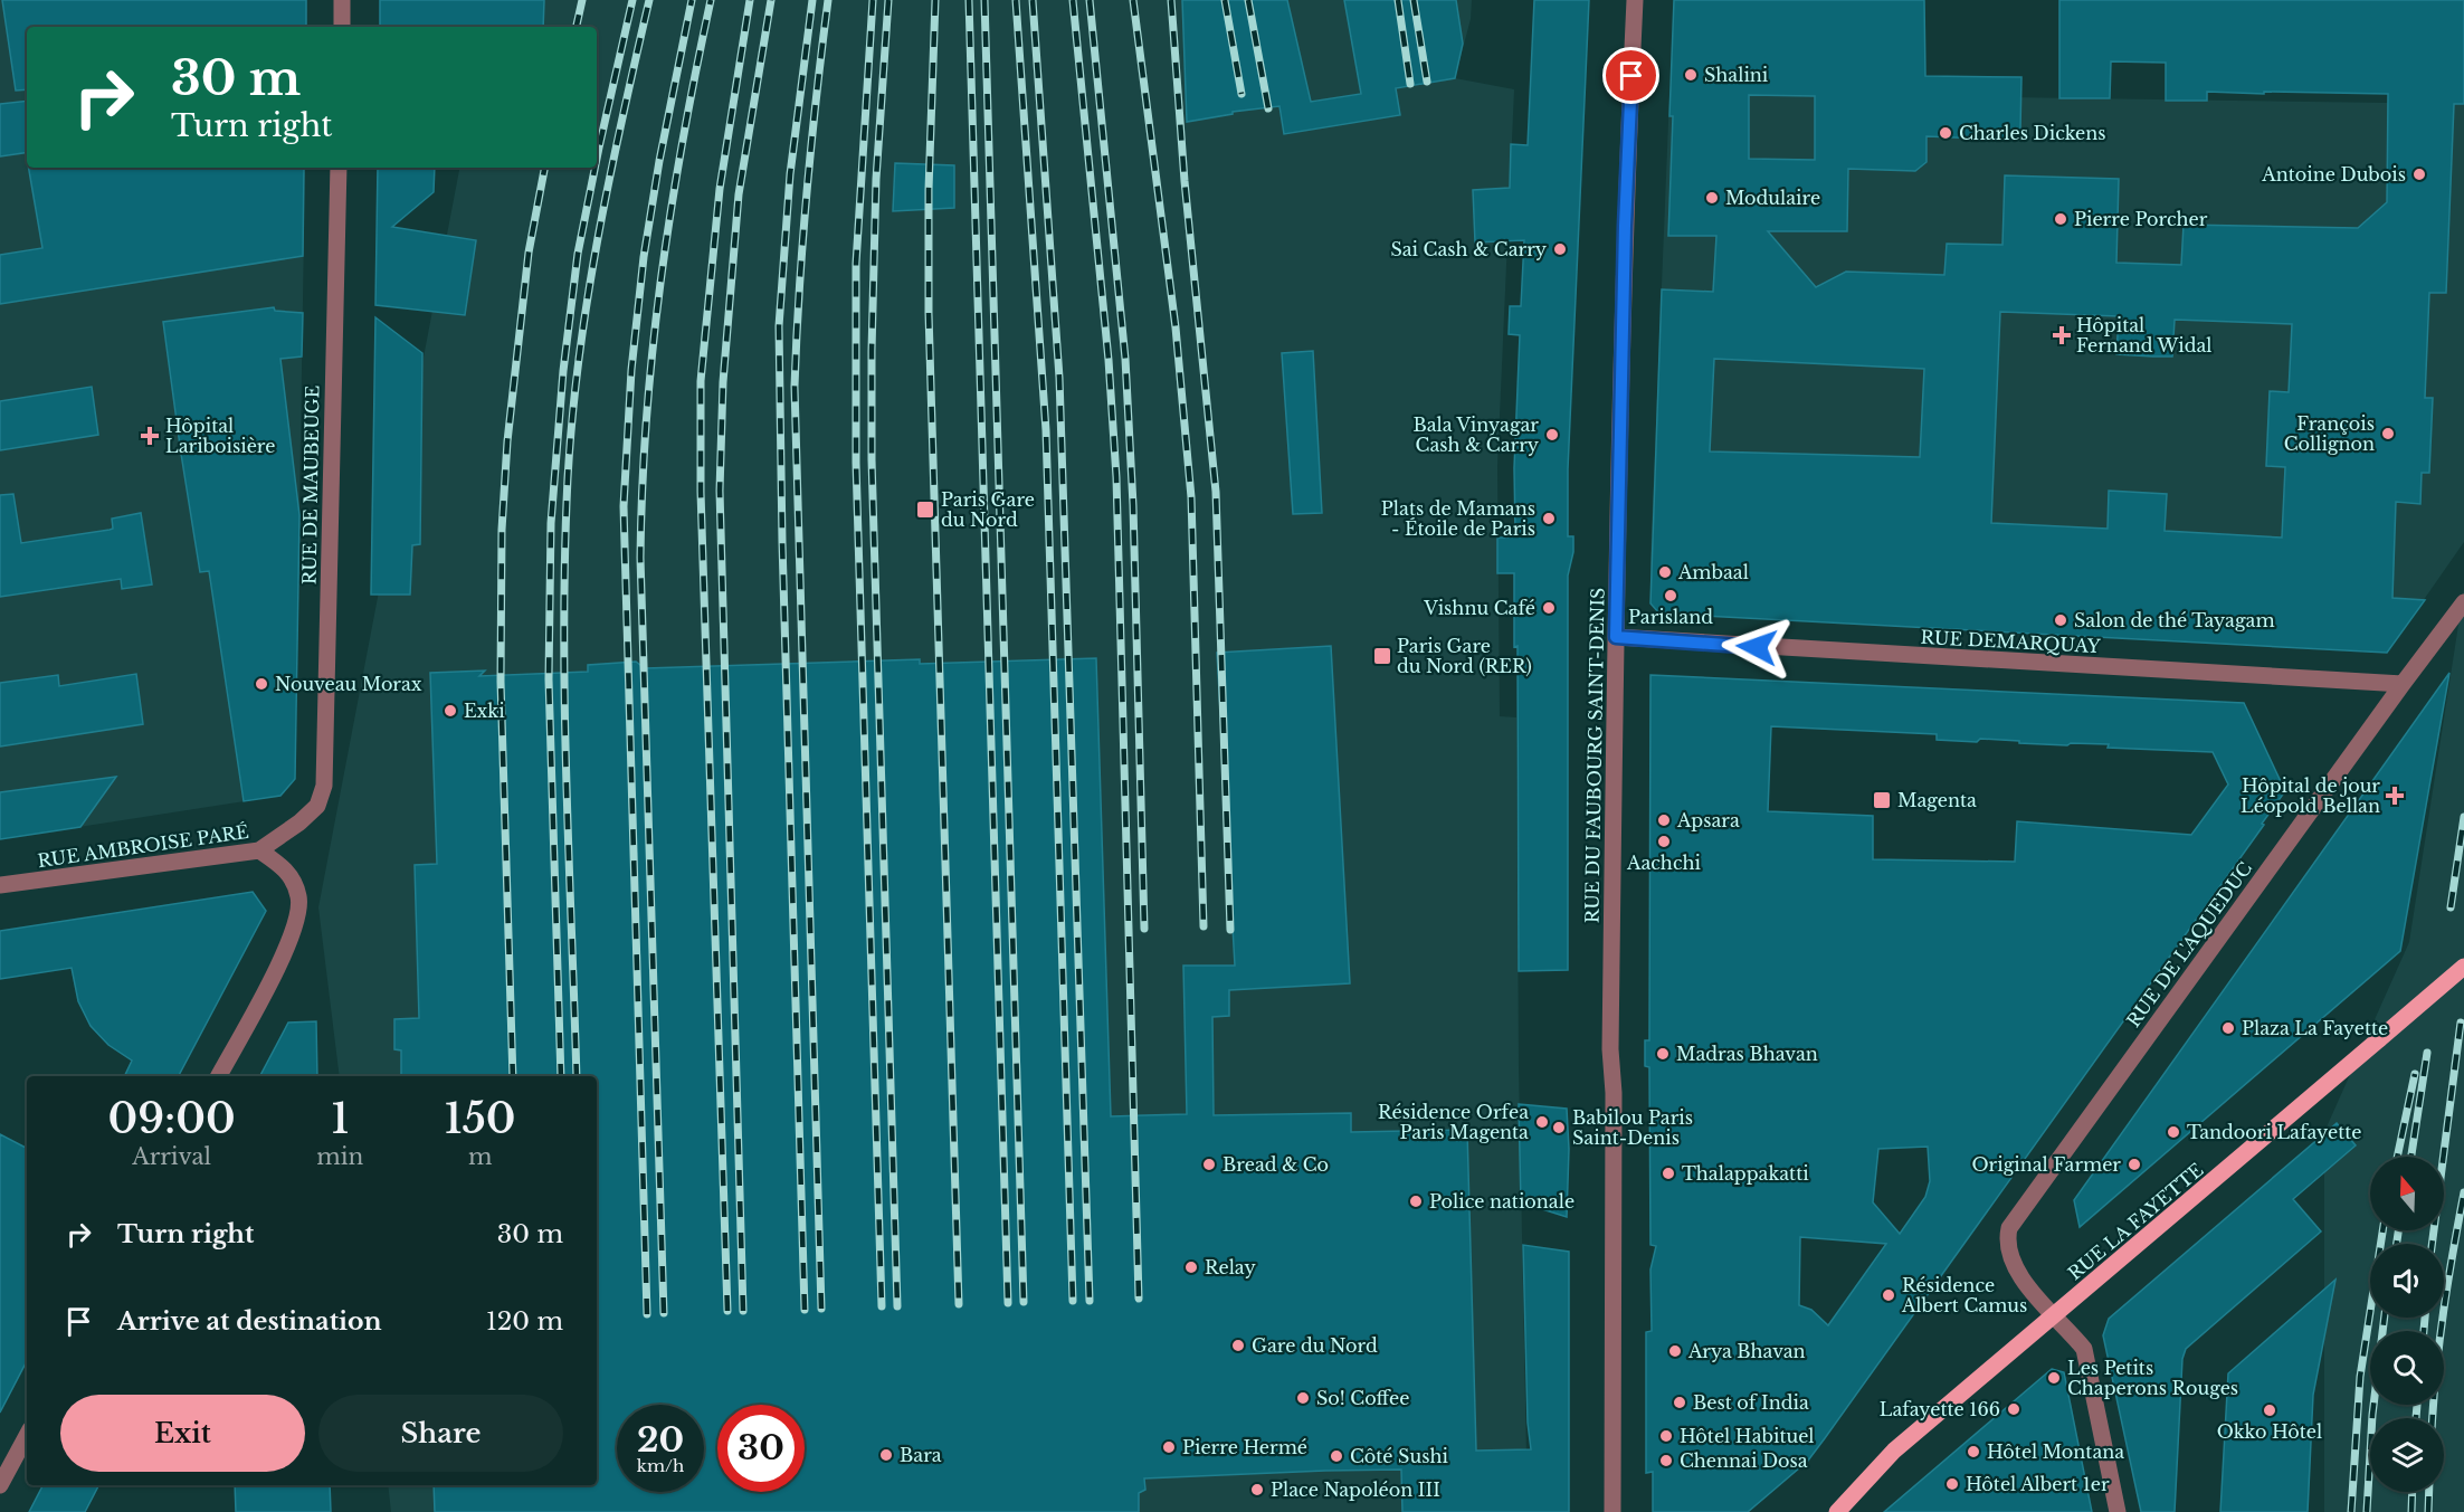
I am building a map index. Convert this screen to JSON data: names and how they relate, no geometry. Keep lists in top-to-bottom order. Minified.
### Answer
{"streets":{"main road":["RUE LA FAYETTE"],"street":["RUE DE MAUBEUGE","RUE DEMARQUAY","RUE DU FAUBOURG SAINT-DENIS","RUE AMBROISE PARÉ","RUE DE L'AQUEDUC"]},"crossings":[["RUE DE MAUBEUGE","RUE AMBROISE PARÉ"],["RUE DEMARQUAY","RUE DU FAUBOURG SAINT-DENIS"],["RUE DEMARQUAY","RUE DE L'AQUEDUC"],["RUE DE L'AQUEDUC","RUE LA FAYETTE"]],"places":{"other":["Shalini","Charles Dickens","Antoine Dubois","Modulaire","Pierre Porcher","Sai Cash & Carry","François Collignon","Bala Vinyagar Cash & Carry","Plats de Mamans - Étoile de Paris","Ambaal","Parisland","Vishnu Café","Salon de thé Tayagam","Nouveau Morax","Exki","Apsara","Aachchi","Plaza La Fayette","Madras Bhavan","Résidence Orfea Paris Magenta","Babilou Paris Saint-Denis","Tandoori Lafayette","Bread & Co","Original Farmer","Thalappakatti","Police nationale","Relay","Résidence Albert Camus","Gare du Nord","Arya Bhavan","Les Petits Chaperons Rouges","So! Coffee","Best of India","Lafayette 166","Okko Hôtel","Hôtel Habituel","Pierre Hermé","Hôtel Montana","Bara","Côté Sushi","Chennai Dosa","Hôtel Albert 1er","Place Napoléon III"],"health":["Hôpital Fernand Widal","Hôpital Lariboisière","Hôpital de jour Léopold Bellan"],"transit":["Paris Gare du Nord","Paris Gare du Nord (RER)","Magenta"]},"north":"top","page":{"turn":["30 m","Turn right"],"eta":["09:00","Arrival","1","min","150","m"],"list":[{"name":"Turn right","value":"30 m"},{"name":"Arrive at destination","value":"120 m"}],"buttons":["Exit","Share"],"speed":"20 km/h","limit":"30"}}
